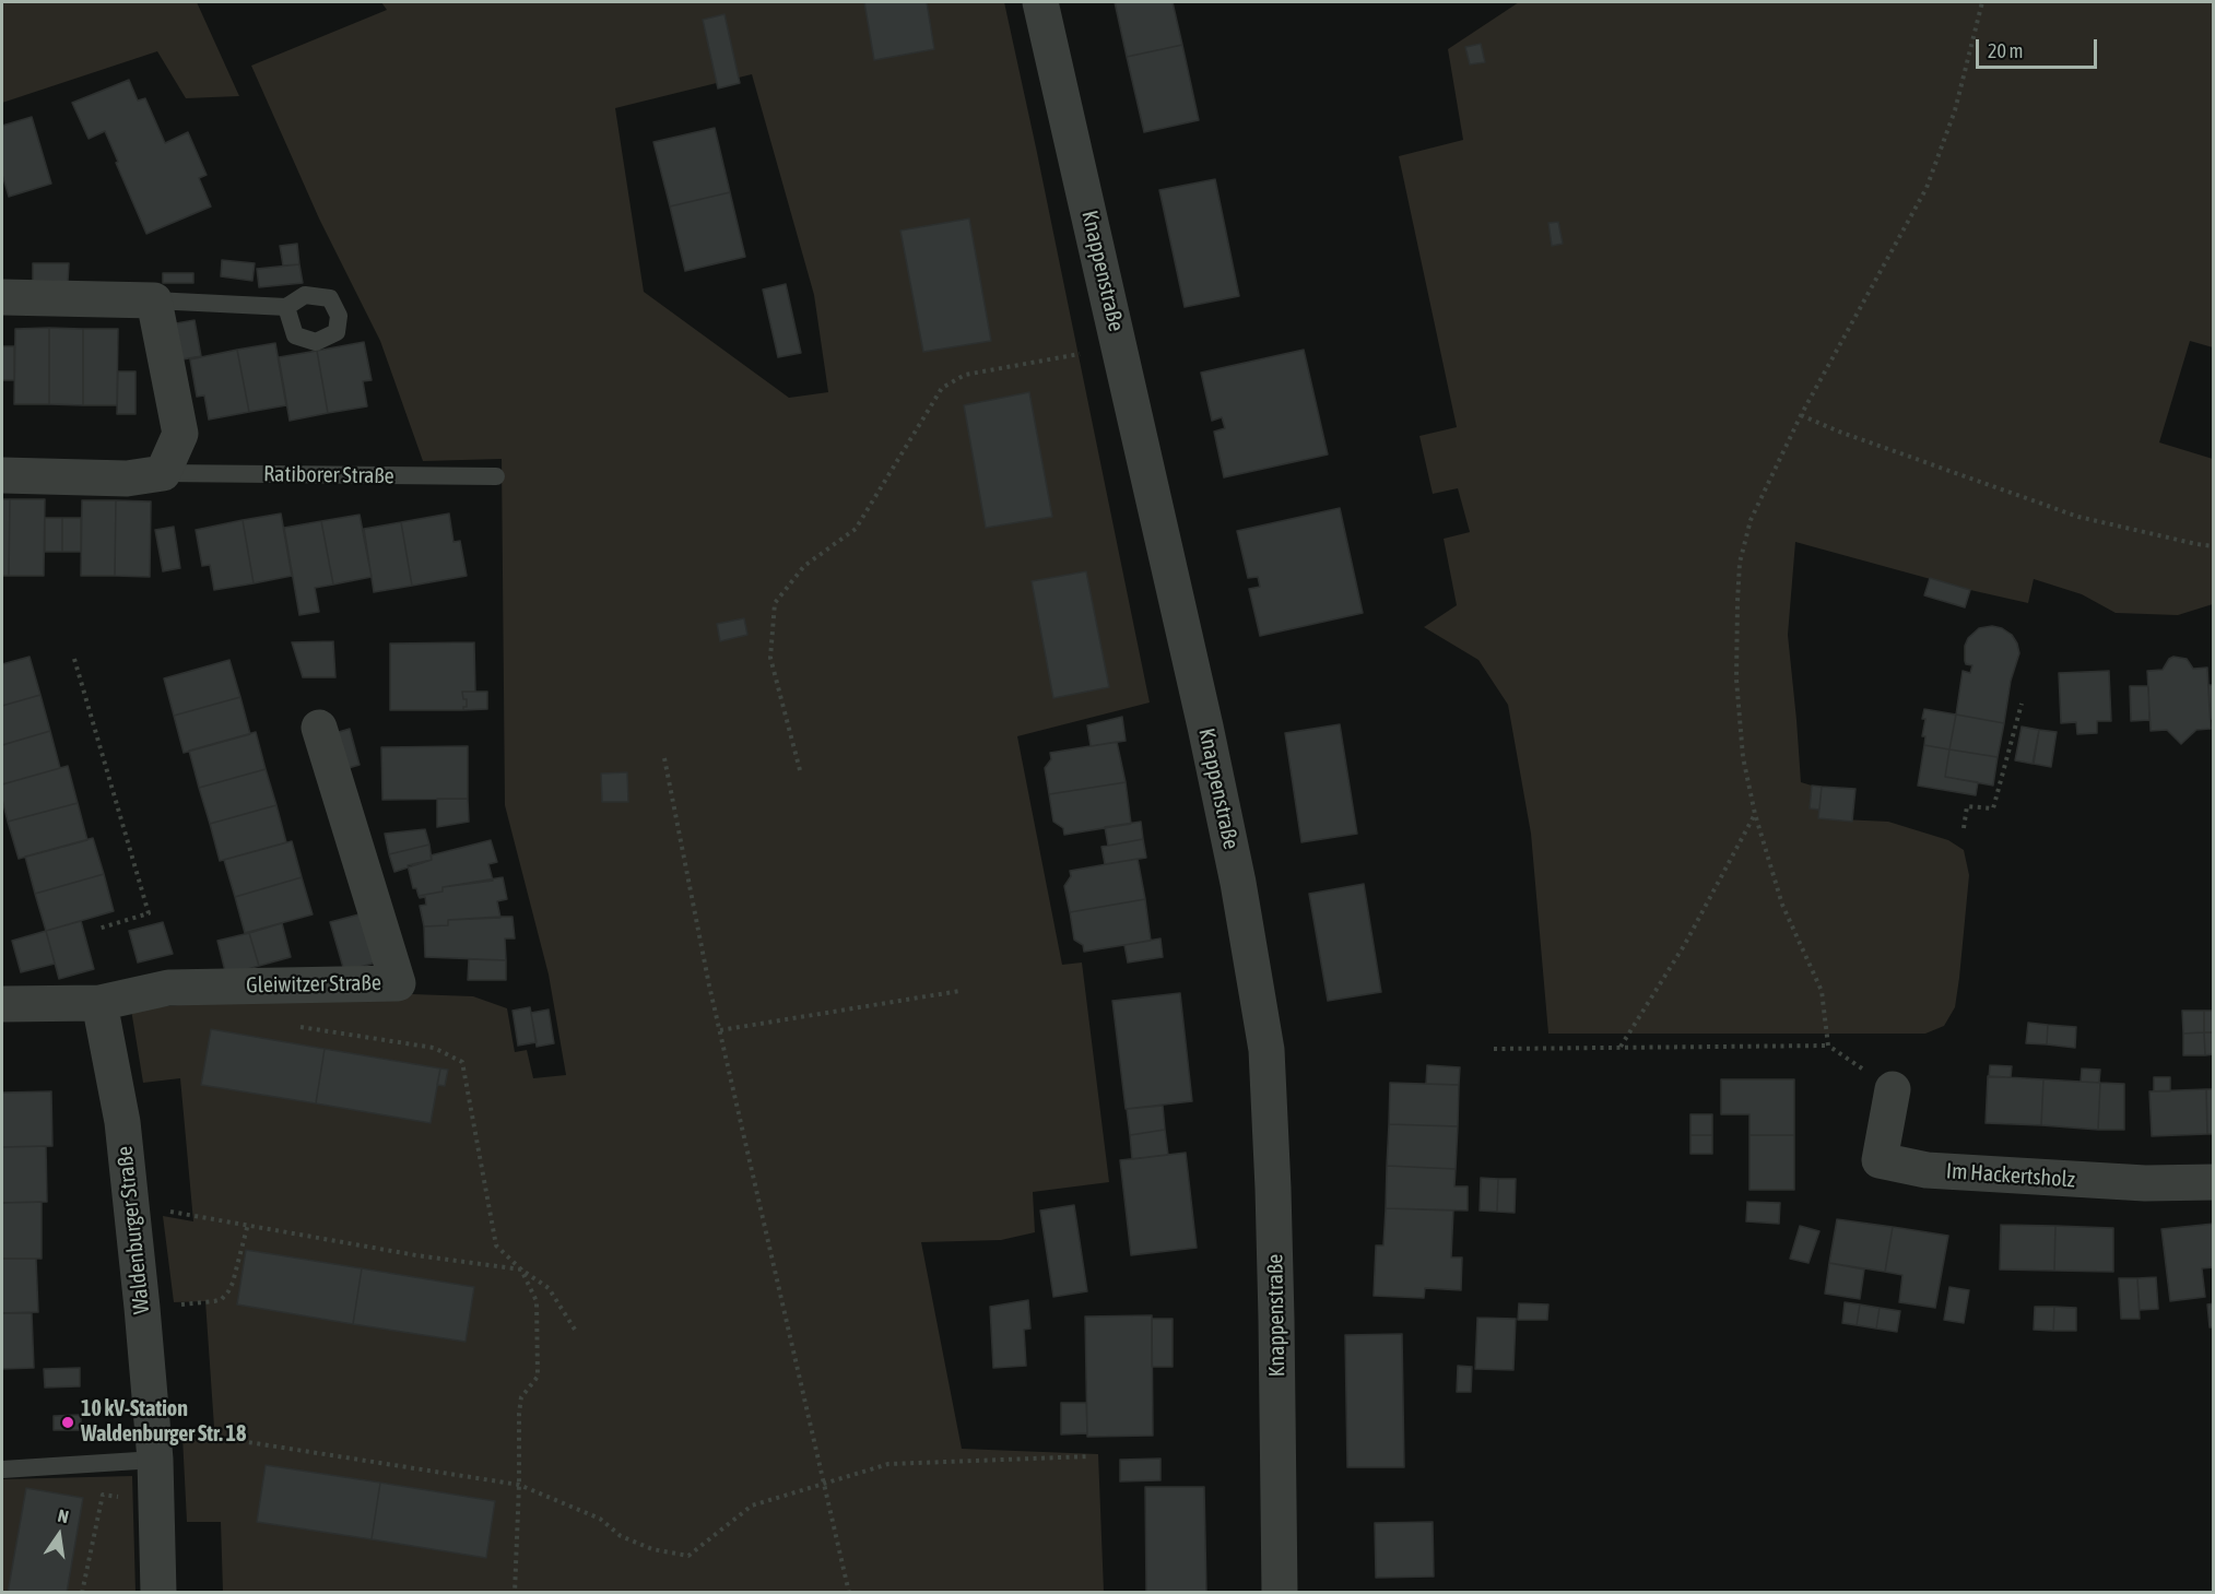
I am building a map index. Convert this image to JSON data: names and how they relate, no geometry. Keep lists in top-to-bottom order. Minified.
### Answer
{"streets":{"street":["Knappenstraße","Ratiborer Straße","Gleiwitzer Straße","Im Hackertsholz","Waldenburger Straße"]},"crossings":[["Gleiwitzer Straße","Waldenburger Straße"]],"places":["10 kV-Station Waldenburger Str. 18"],"scale_bar":"20 m","north":"top"}
